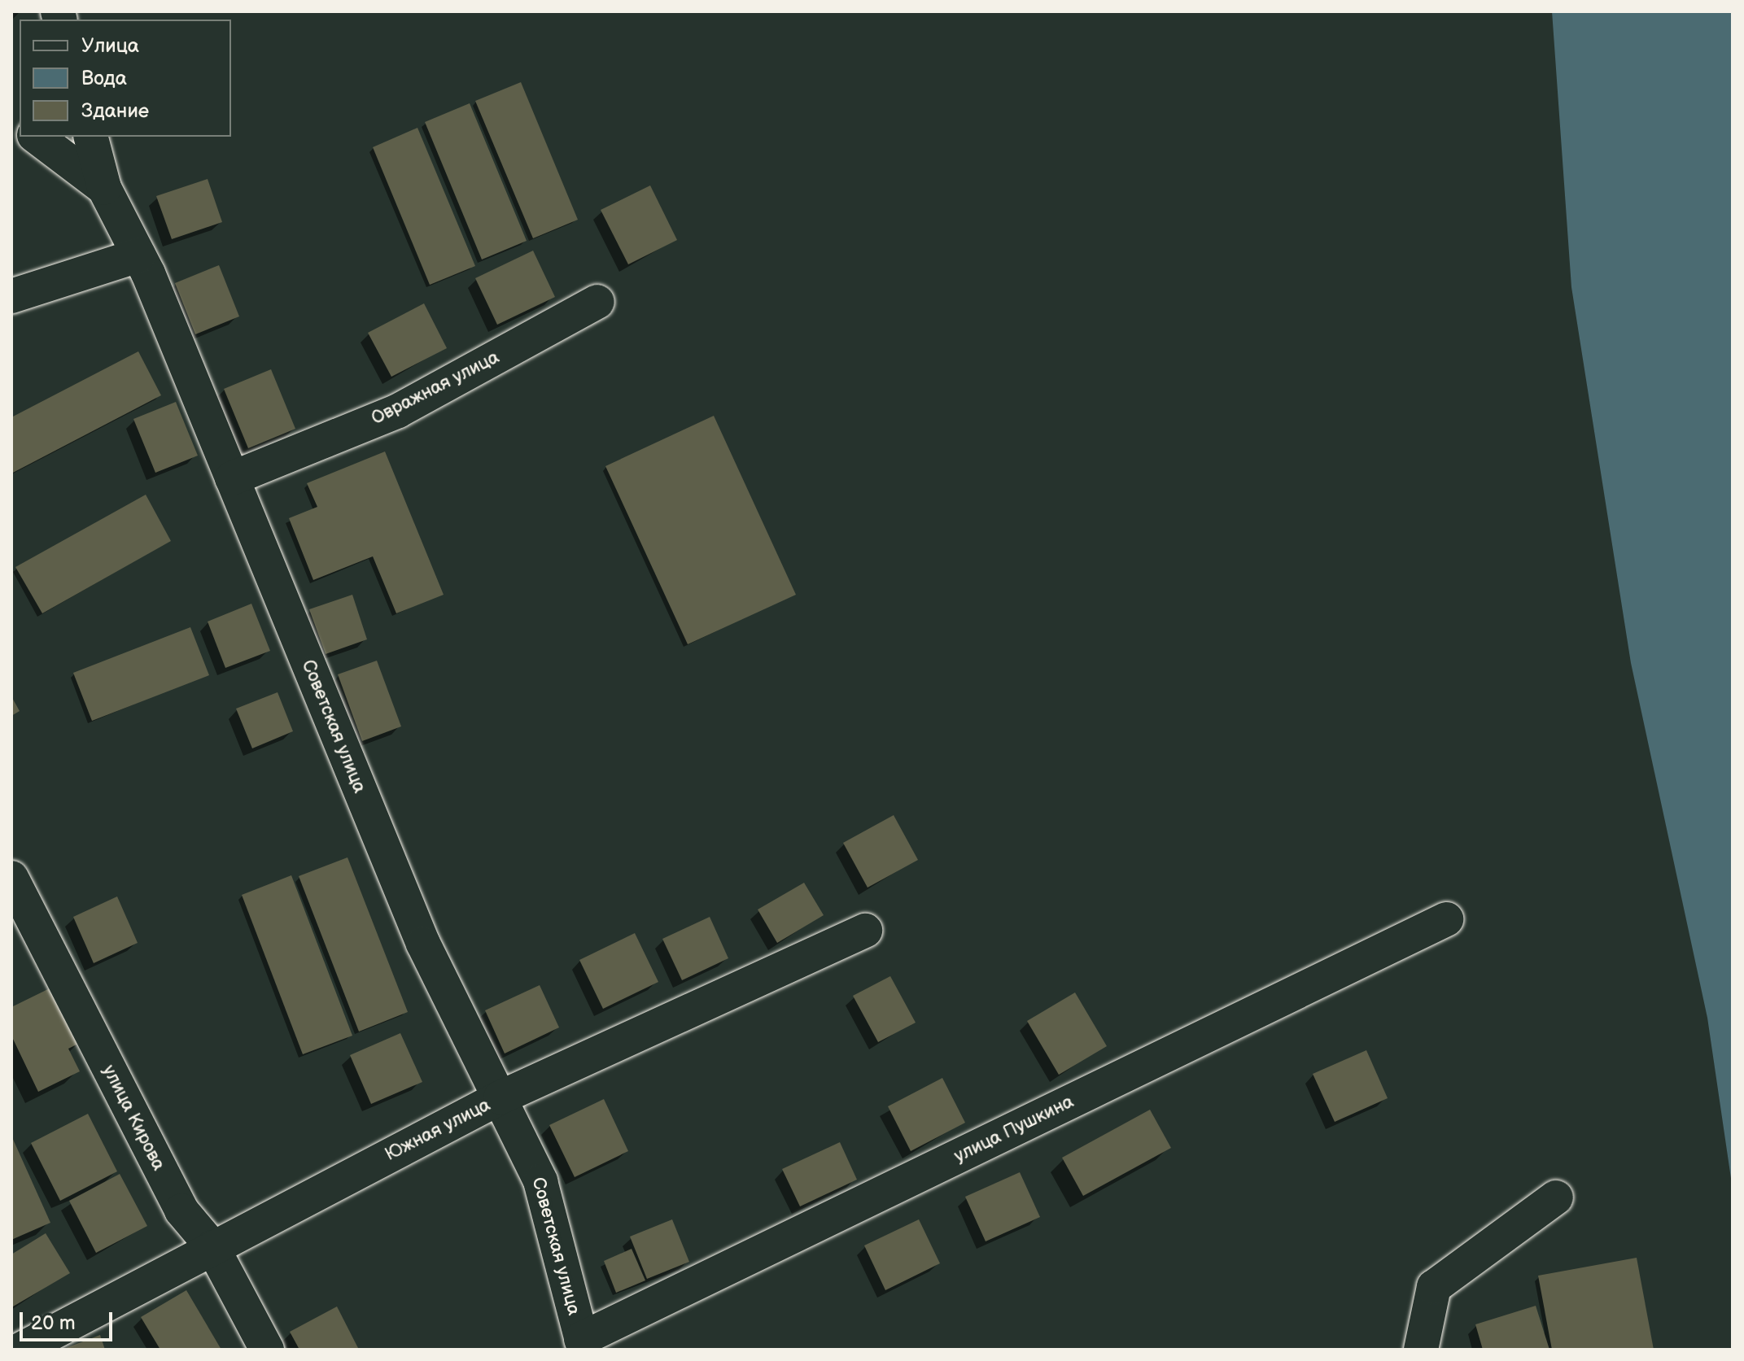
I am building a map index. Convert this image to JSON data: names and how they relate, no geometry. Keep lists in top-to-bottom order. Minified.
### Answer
{"streets":{"street":["Овражная улица","Советская улица","улица Кирова","улица Пушкина","Южная улица"]},"crossings":[["Овражная улица","Советская улица"],["Советская улица","улица Пушкина"],["Советская улица","Южная улица"],["улица Кирова","Южная улица"]],"legend":["Улица","Вода","Здание"],"scale_bar":"20 m"}
